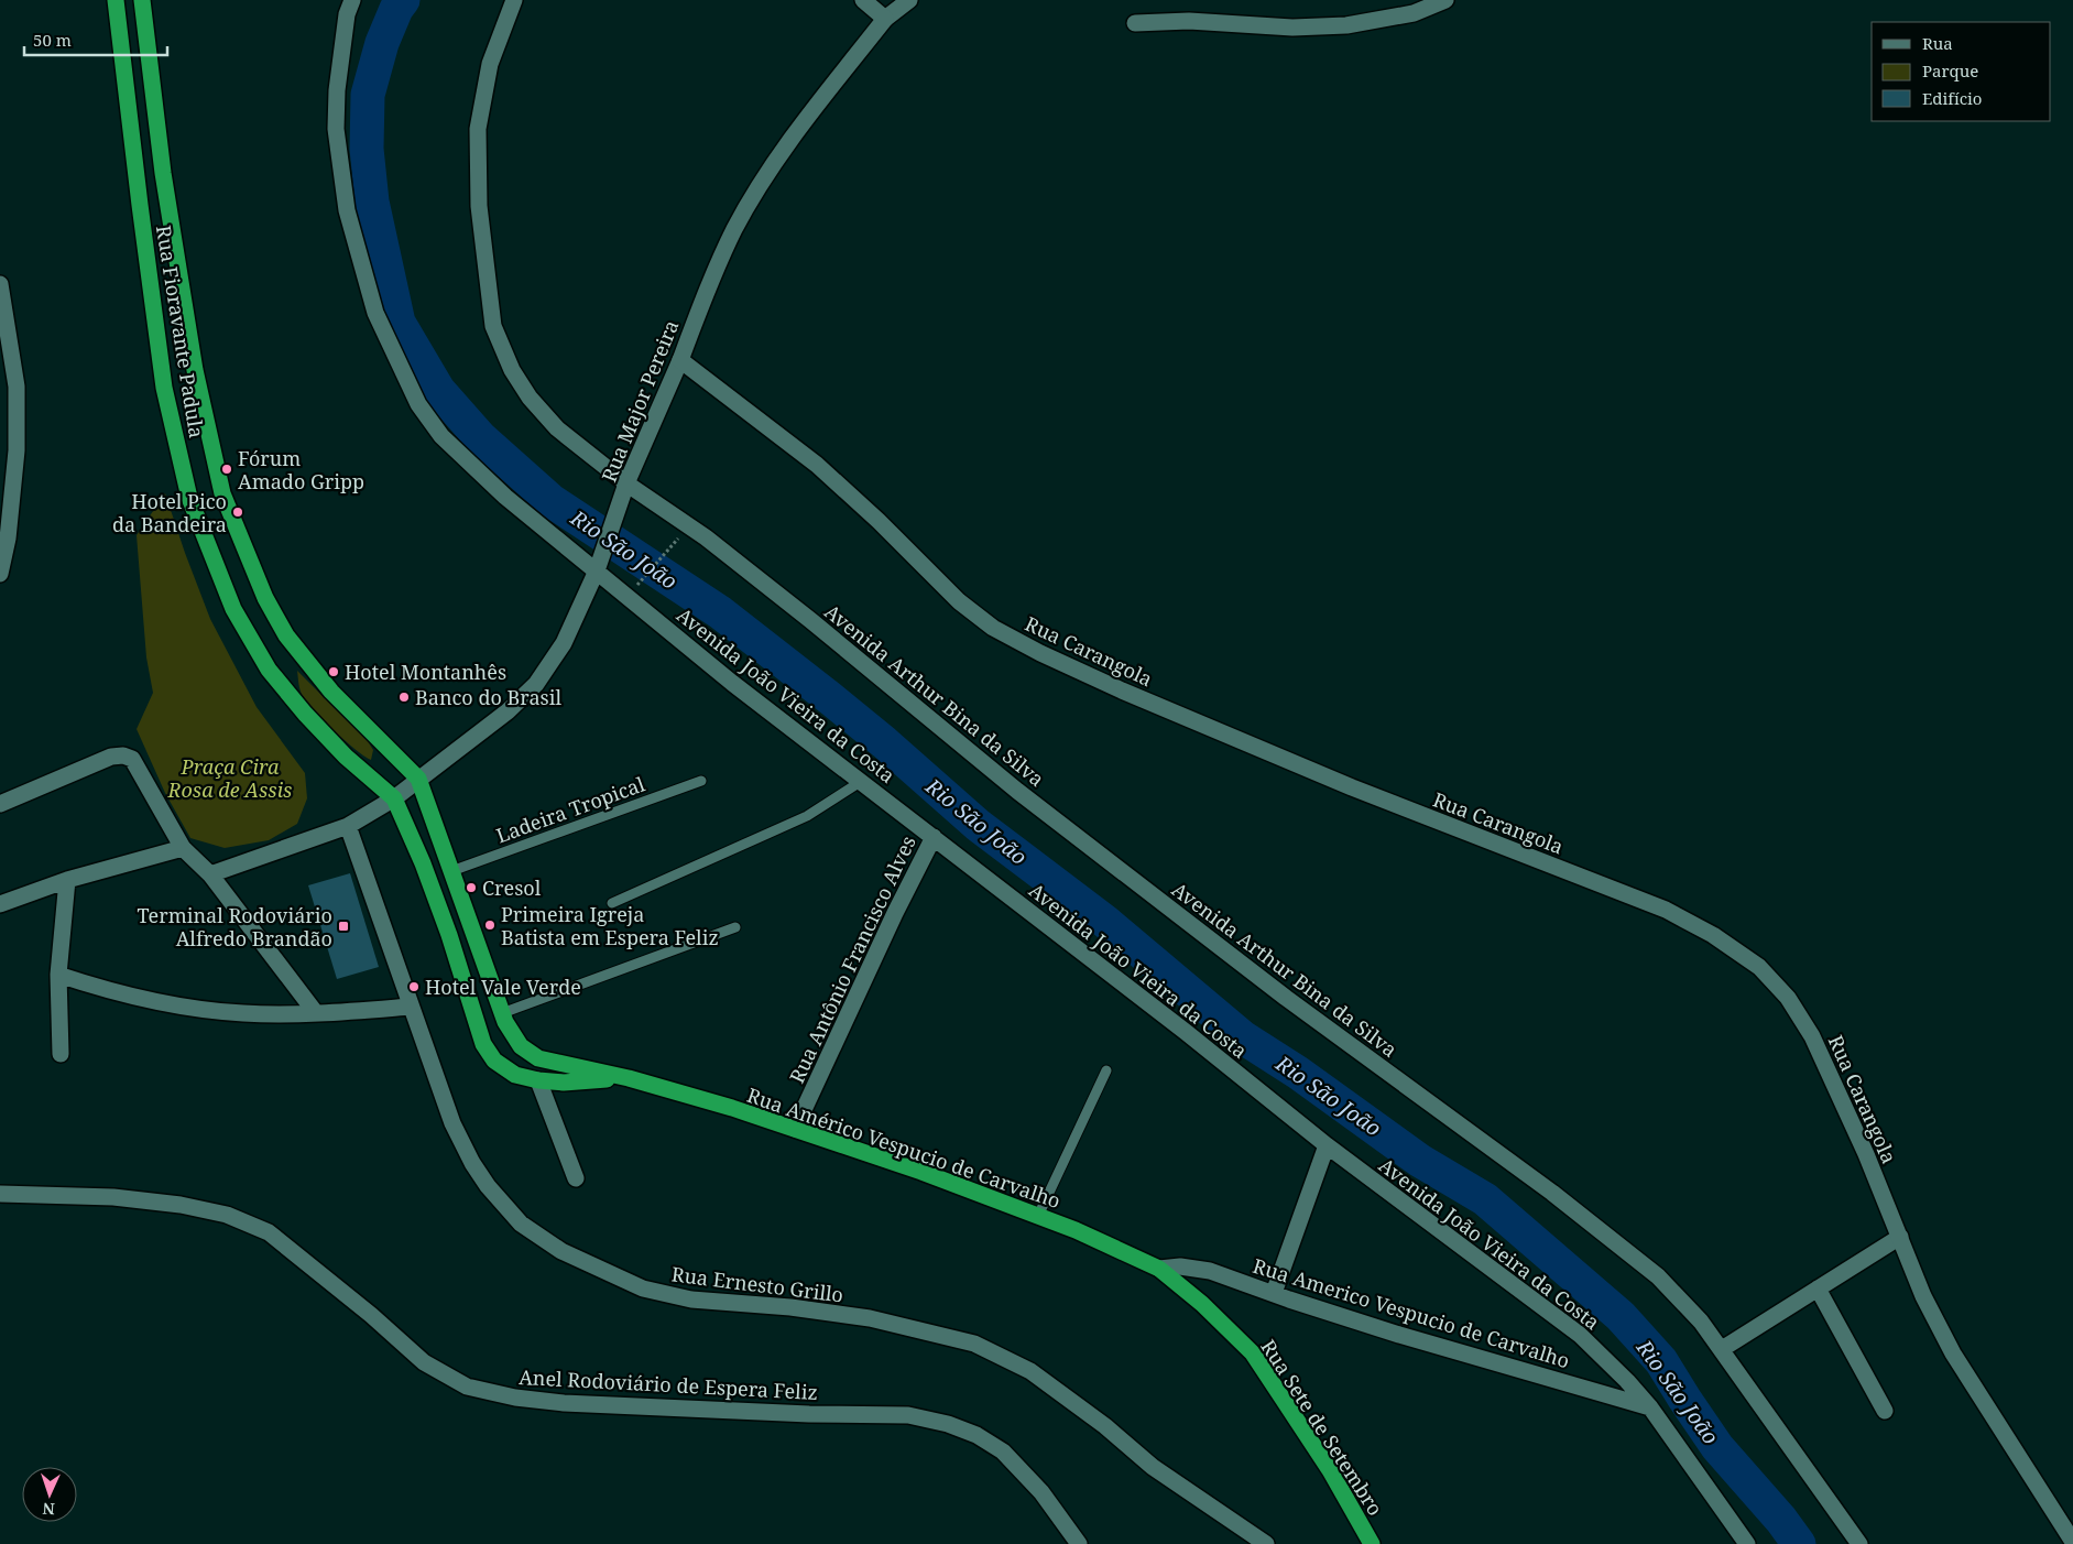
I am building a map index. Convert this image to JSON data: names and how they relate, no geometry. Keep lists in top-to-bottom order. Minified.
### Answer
{"streets":{"highway":["Rua Fioravante Padula","Rua Américo Vespucio de Carvalho","Rua Sete de Setembro"],"street":["Rua Major Pereira","Rua Carangola","Avenida João Vieira da Costa","Avenida Arthur Bina da Silva","Rua Antônio Francisco Alves","Rua Ernesto Grillo","Rua Americo Vespucio de Carvalho","Anel Rodoviário de Espera Feliz"],"lane":["Ladeira Tropical"]},"crossings":[["Rua Fioravante Padula","Rua Major Pereira"],["Rua Fioravante Padula","Rua Américo Vespucio de Carvalho"],["Rua Major Pereira","Rua Carangola"],["Rua Major Pereira","Avenida João Vieira da Costa"],["Rua Major Pereira","Avenida Arthur Bina da Silva"],["Rua Major Pereira","Rua Américo Vespucio de Carvalho"],["Avenida João Vieira da Costa","Rua Antônio Francisco Alves"],["Avenida João Vieira da Costa","Rua Americo Vespucio de Carvalho"],["Ladeira Tropical","Rua Américo Vespucio de Carvalho"],["Rua Antônio Francisco Alves","Rua Américo Vespucio de Carvalho"],["Rua Américo Vespucio de Carvalho","Rua Americo Vespucio de Carvalho"],["Rua Américo Vespucio de Carvalho","Rua Sete de Setembro"],["Rua Americo Vespucio de Carvalho","Rua Sete de Setembro"]],"water":["Rio São João"],"parks":["Praça Cira Rosa de Assis"],"places":{"other":["Fórum Amado Gripp","Hotel Pico da Bandeira","Hotel Montanhês","Banco do Brasil","Cresol","Primeira Igreja Batista em Espera Feliz","Hotel Vale Verde"],"transit":["Terminal Rodoviário Alfredo Brandão"]},"legend":["Rua","Parque","Edifício"],"scale_bar":"50 m","north":"bottom"}
